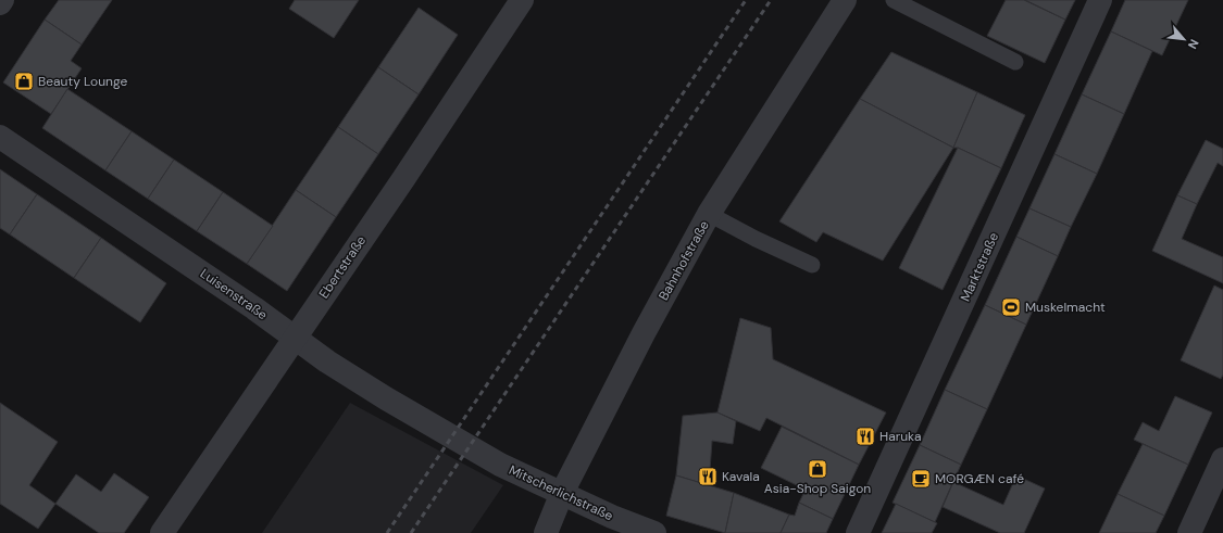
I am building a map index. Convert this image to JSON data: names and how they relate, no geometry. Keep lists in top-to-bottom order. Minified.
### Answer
{"streets":{"street":["Bahnhofstraße","Ebertstraße","Marktstraße","Luisenstraße","Mitscherlichstraße"]},"crossings":[["Bahnhofstraße","Mitscherlichstraße"],["Ebertstraße","Luisenstraße"],["Luisenstraße","Mitscherlichstraße"]],"places":{"shop":["Beauty Lounge","Asia-Shop Saigon"],"sports":["Muskelmacht"],"restaurant":["Haruka","Kavala"],"cafe":["MORGÆN café"]},"north":"bottom right"}
